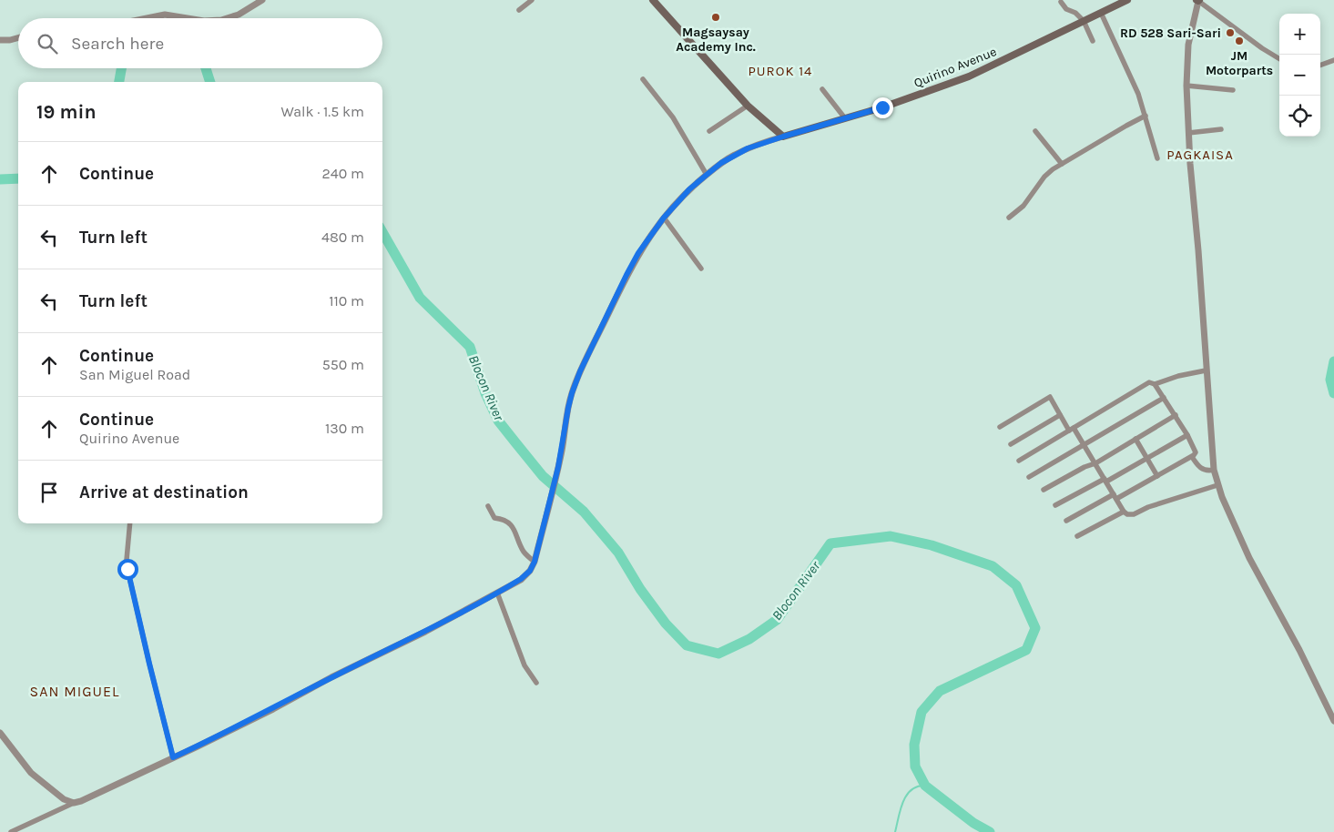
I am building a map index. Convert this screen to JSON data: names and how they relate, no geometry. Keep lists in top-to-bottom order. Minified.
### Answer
{"streets":{"main road":["Quirino Avenue"]},"districts":["PUROK 14","PAGKAISA","SAN MIGUEL"],"water":["Blocon River"],"places":["Magsaysay Academy Inc.","RD 528 Sari-Sari","JM Motorparts"],"page":{"map_buttons":["+","−"],"search":"Search here","heading":["19 min","Walk · 1.5 km"],"list":[["Continue","240 m"],["Turn left","480 m"],["Turn left","110 m"],["Continue","San Miguel Road","550 m"],["Continue","Quirino Avenue","130 m"],"Arrive at destination"]}}
